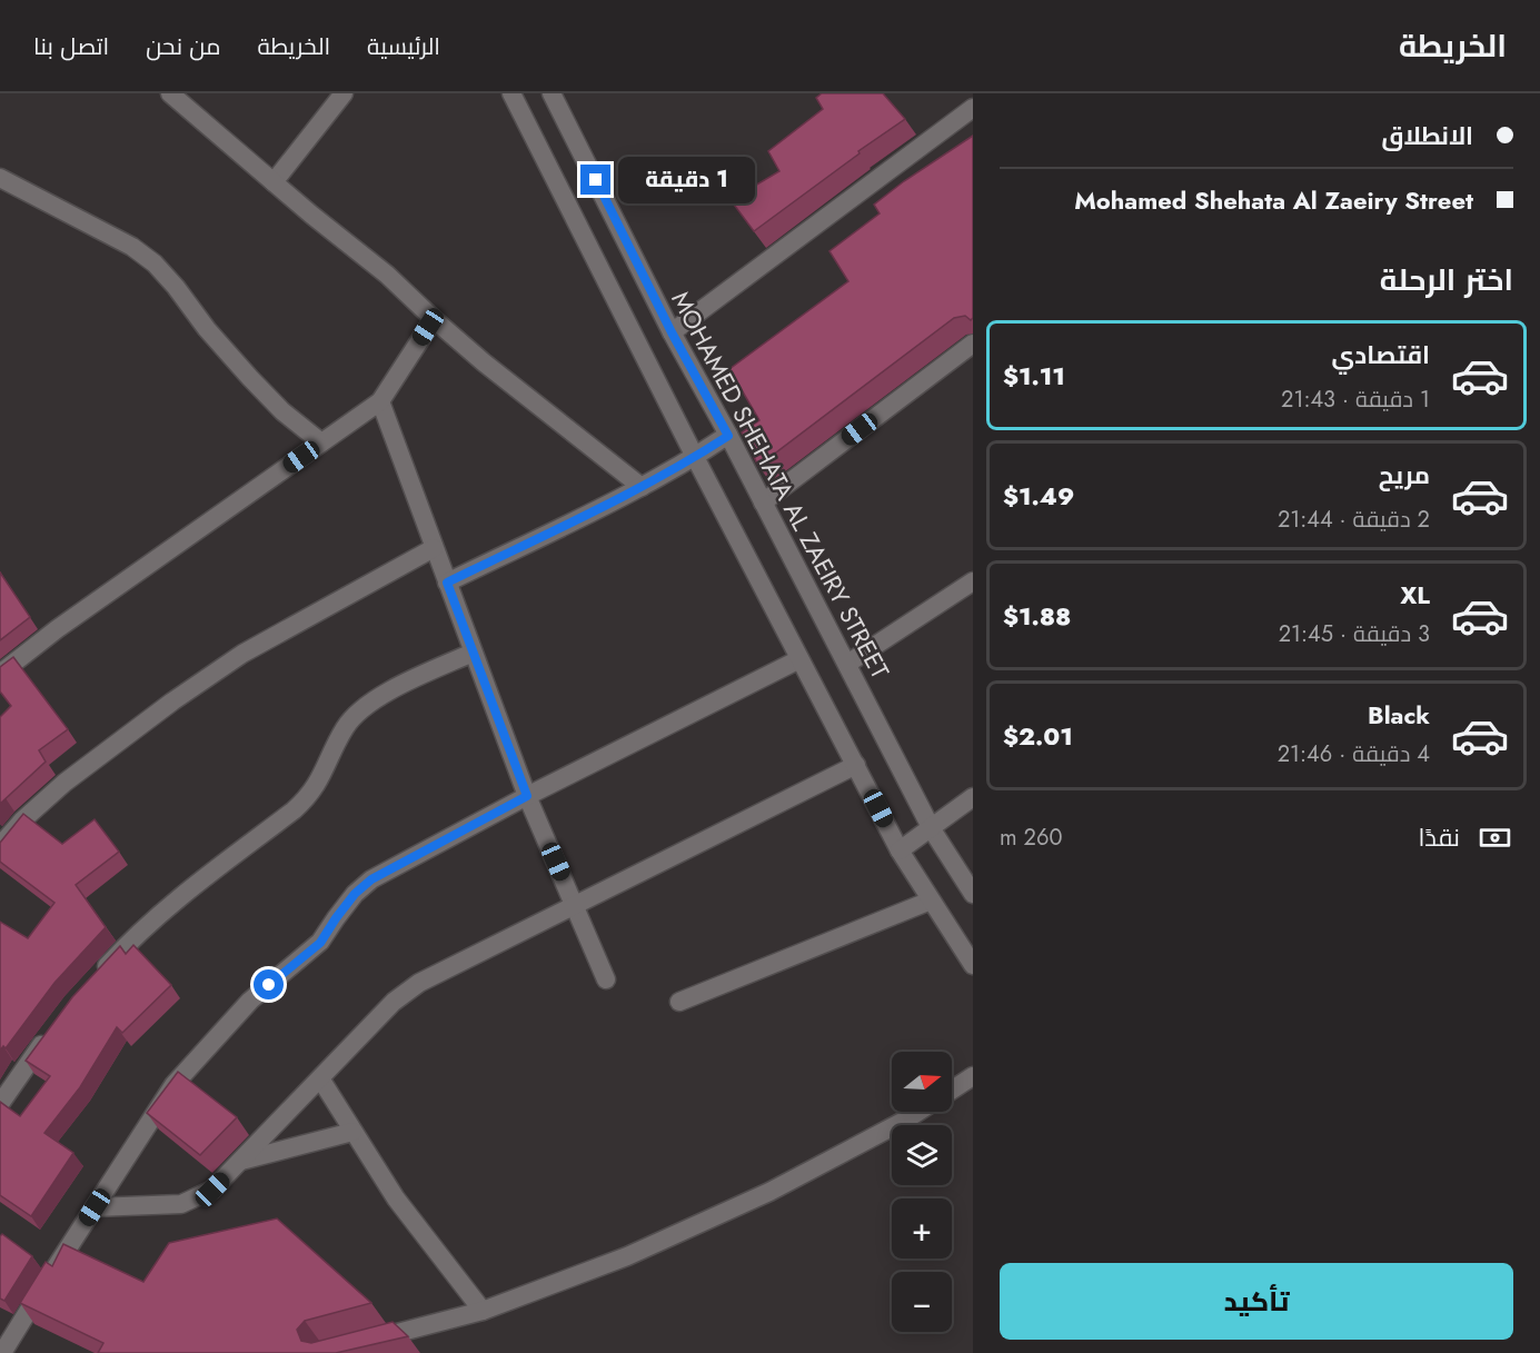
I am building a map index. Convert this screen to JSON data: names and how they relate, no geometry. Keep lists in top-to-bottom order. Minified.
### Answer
{"streets":{"street":["MOHAMED SHEHATA AL ZAEIRY STREET"]},"north":"right","page":{"header":"الخريطة","nav":["الرئيسية","الخريطة","من نحن","اتصل بنا"],"banner":["الانطلاق","Mohamed Shehata Al Zaeiry Street"],"bubble":"1 دقيقة","heading":"اختر الرحلة","list":[{"name":"اقتصادي","note":"1 دقيقة · 21:43","value":"$1.11"},{"name":"مريح","note":"2 دقيقة · 21:44","value":"$1.49"},{"name":"XL","note":"3 دقيقة · 21:45","value":"$1.88"},{"name":"Black","note":"4 دقيقة · 21:46","value":"$2.01"}],"pay":["نقدًا","260 m"],"map_buttons":["+","−"],"buttons":"تأكيد"}}
